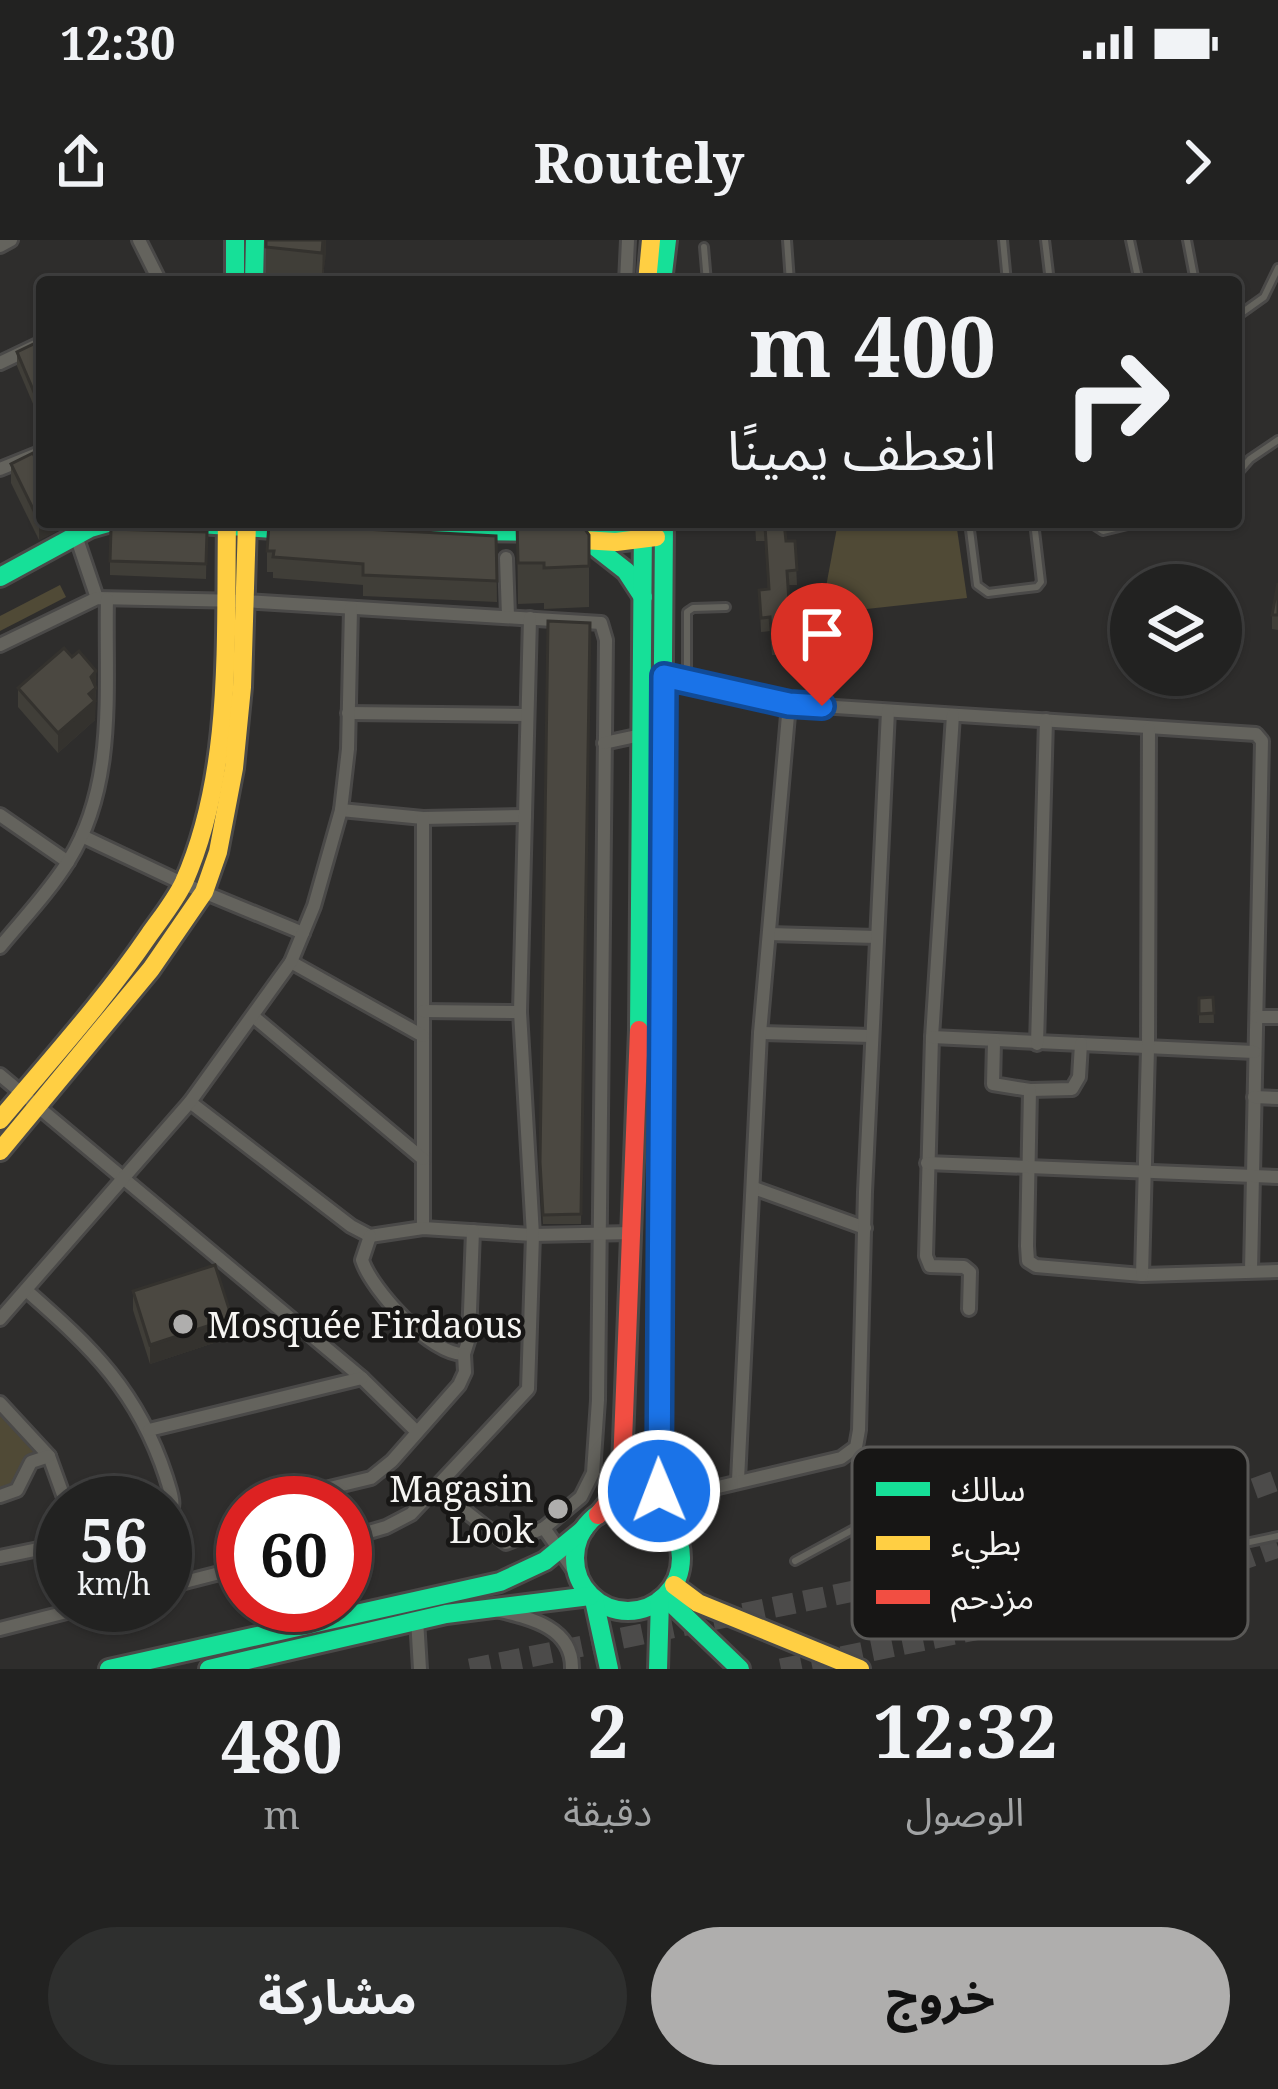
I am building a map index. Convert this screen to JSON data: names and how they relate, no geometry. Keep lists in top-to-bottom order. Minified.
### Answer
{"places":["Mosquée Firdaous","Magasin Look"],"legend":["سالك","بطيء","مزدحم"],"page":{"status":"12:30","header":"Routely","turn":["400 m","انعطف يمينًا"],"speed":"56 km/h","limit":"60","eta":["12:32","الوصول","2","دقيقة","480","m"],"buttons":["خروج","مشاركة"]}}
